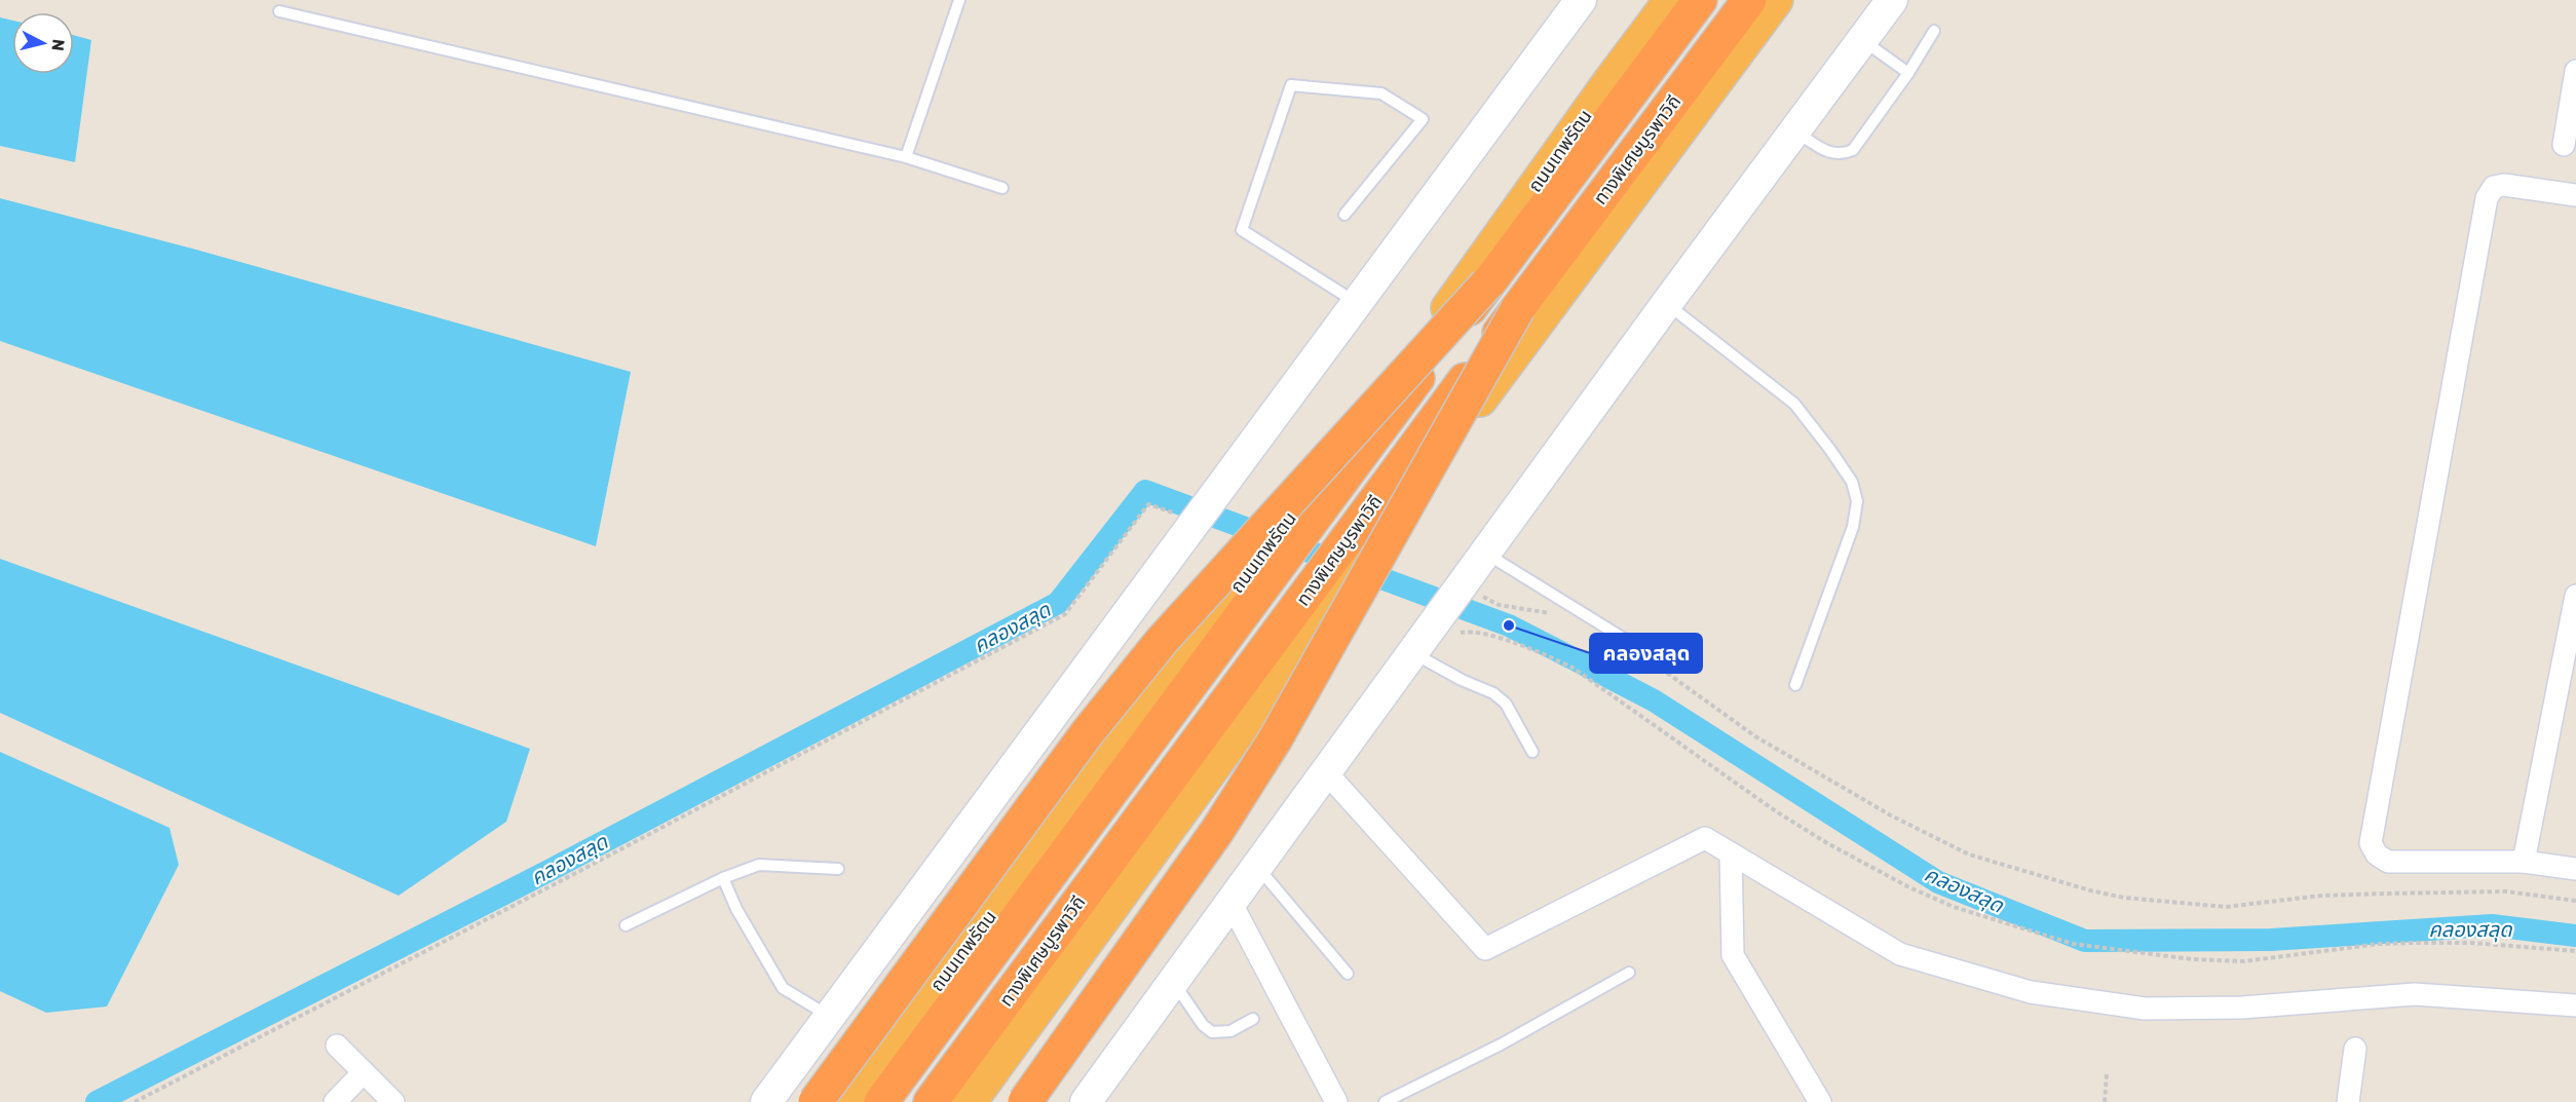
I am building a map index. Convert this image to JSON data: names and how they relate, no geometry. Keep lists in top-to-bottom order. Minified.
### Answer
{"streets":{"highway":["ทางพิเศษบูรพาวิถี","ถนนเทพรัตน"]},"water":["คลองสลุด"],"places":["คลองสลุด"],"north":"right"}
